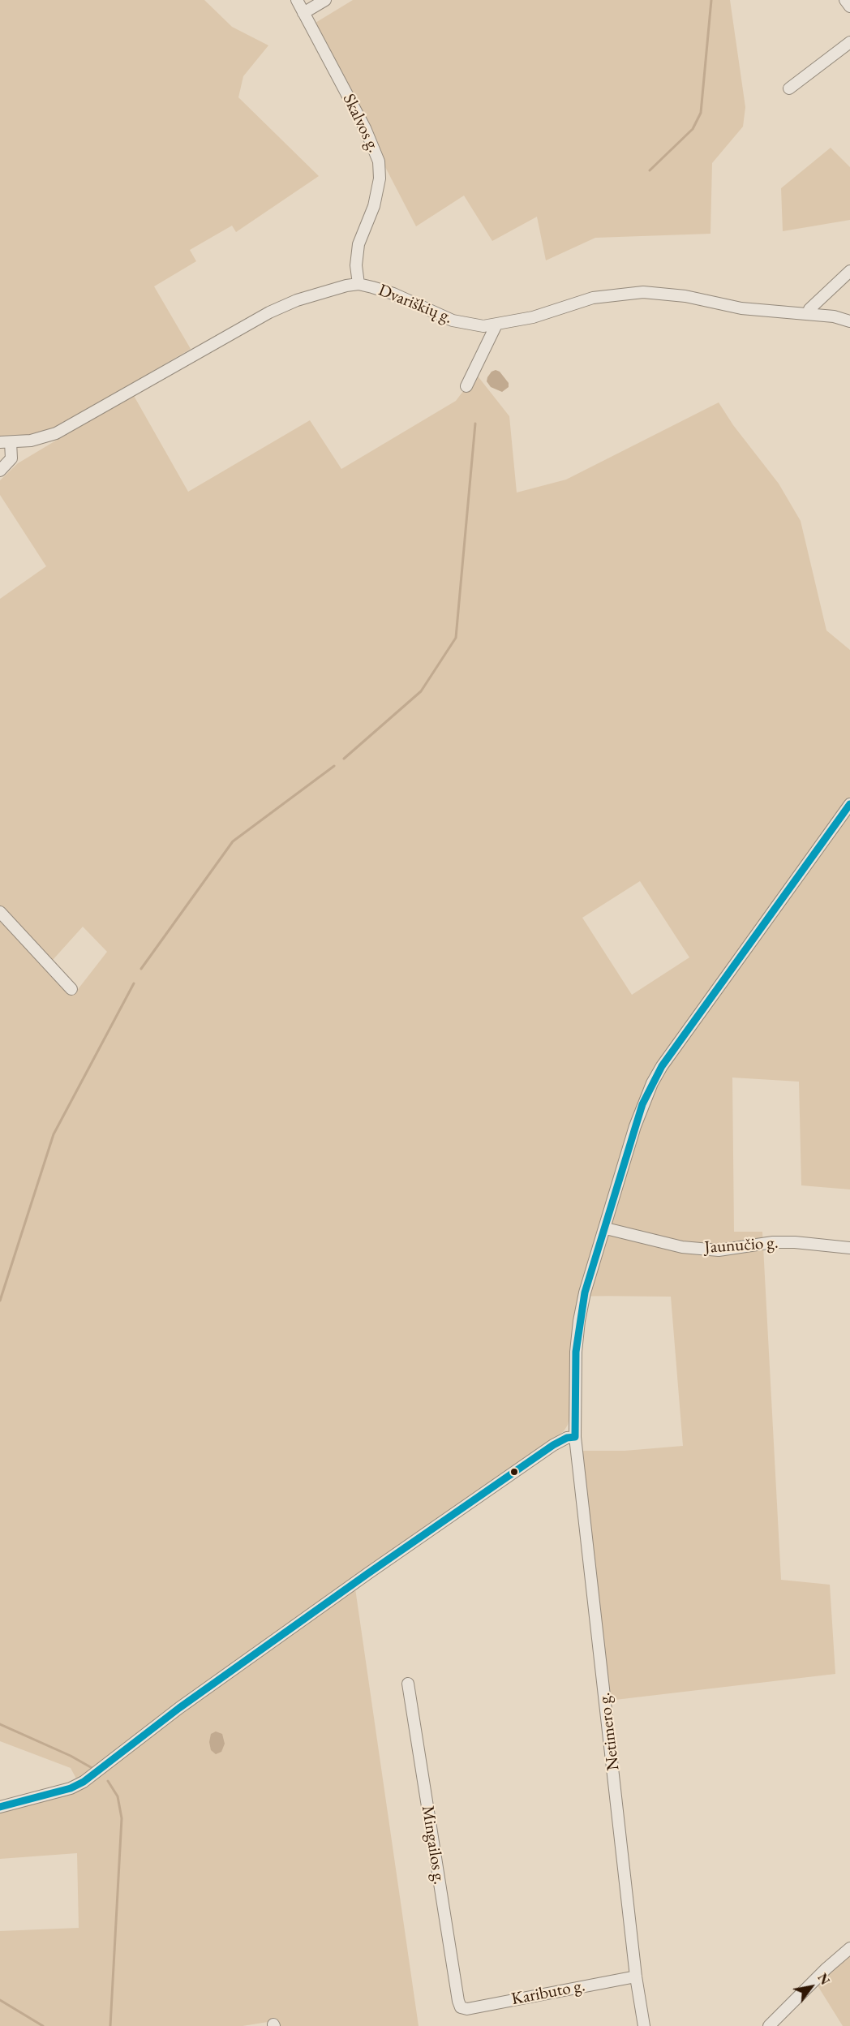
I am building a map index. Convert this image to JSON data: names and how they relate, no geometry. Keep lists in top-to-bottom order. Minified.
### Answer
{"streets":{"street":["Skalvos g.","Dvariškių g.","Jaunučio g.","Netimero g.","Mingailos g.","Kaributo g."]},"crossings":[["Skalvos g.","Dvariškių g."],["Jaunučio g.","Netimero g."],["Netimero g.","Kaributo g."],["Mingailos g.","Kaributo g."]],"north":"top right"}
